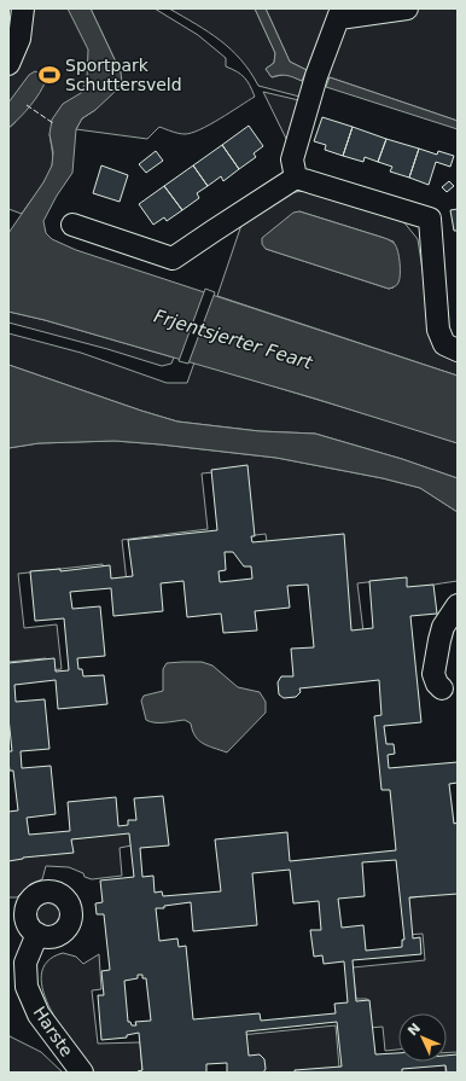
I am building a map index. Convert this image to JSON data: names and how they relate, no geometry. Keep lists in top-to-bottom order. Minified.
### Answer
{"streets":{"street":["Harste"]},"water":["Frjentsjerter Feart"],"places":{"sports":["Sportpark Schuttersveld"]},"north":"top left"}
